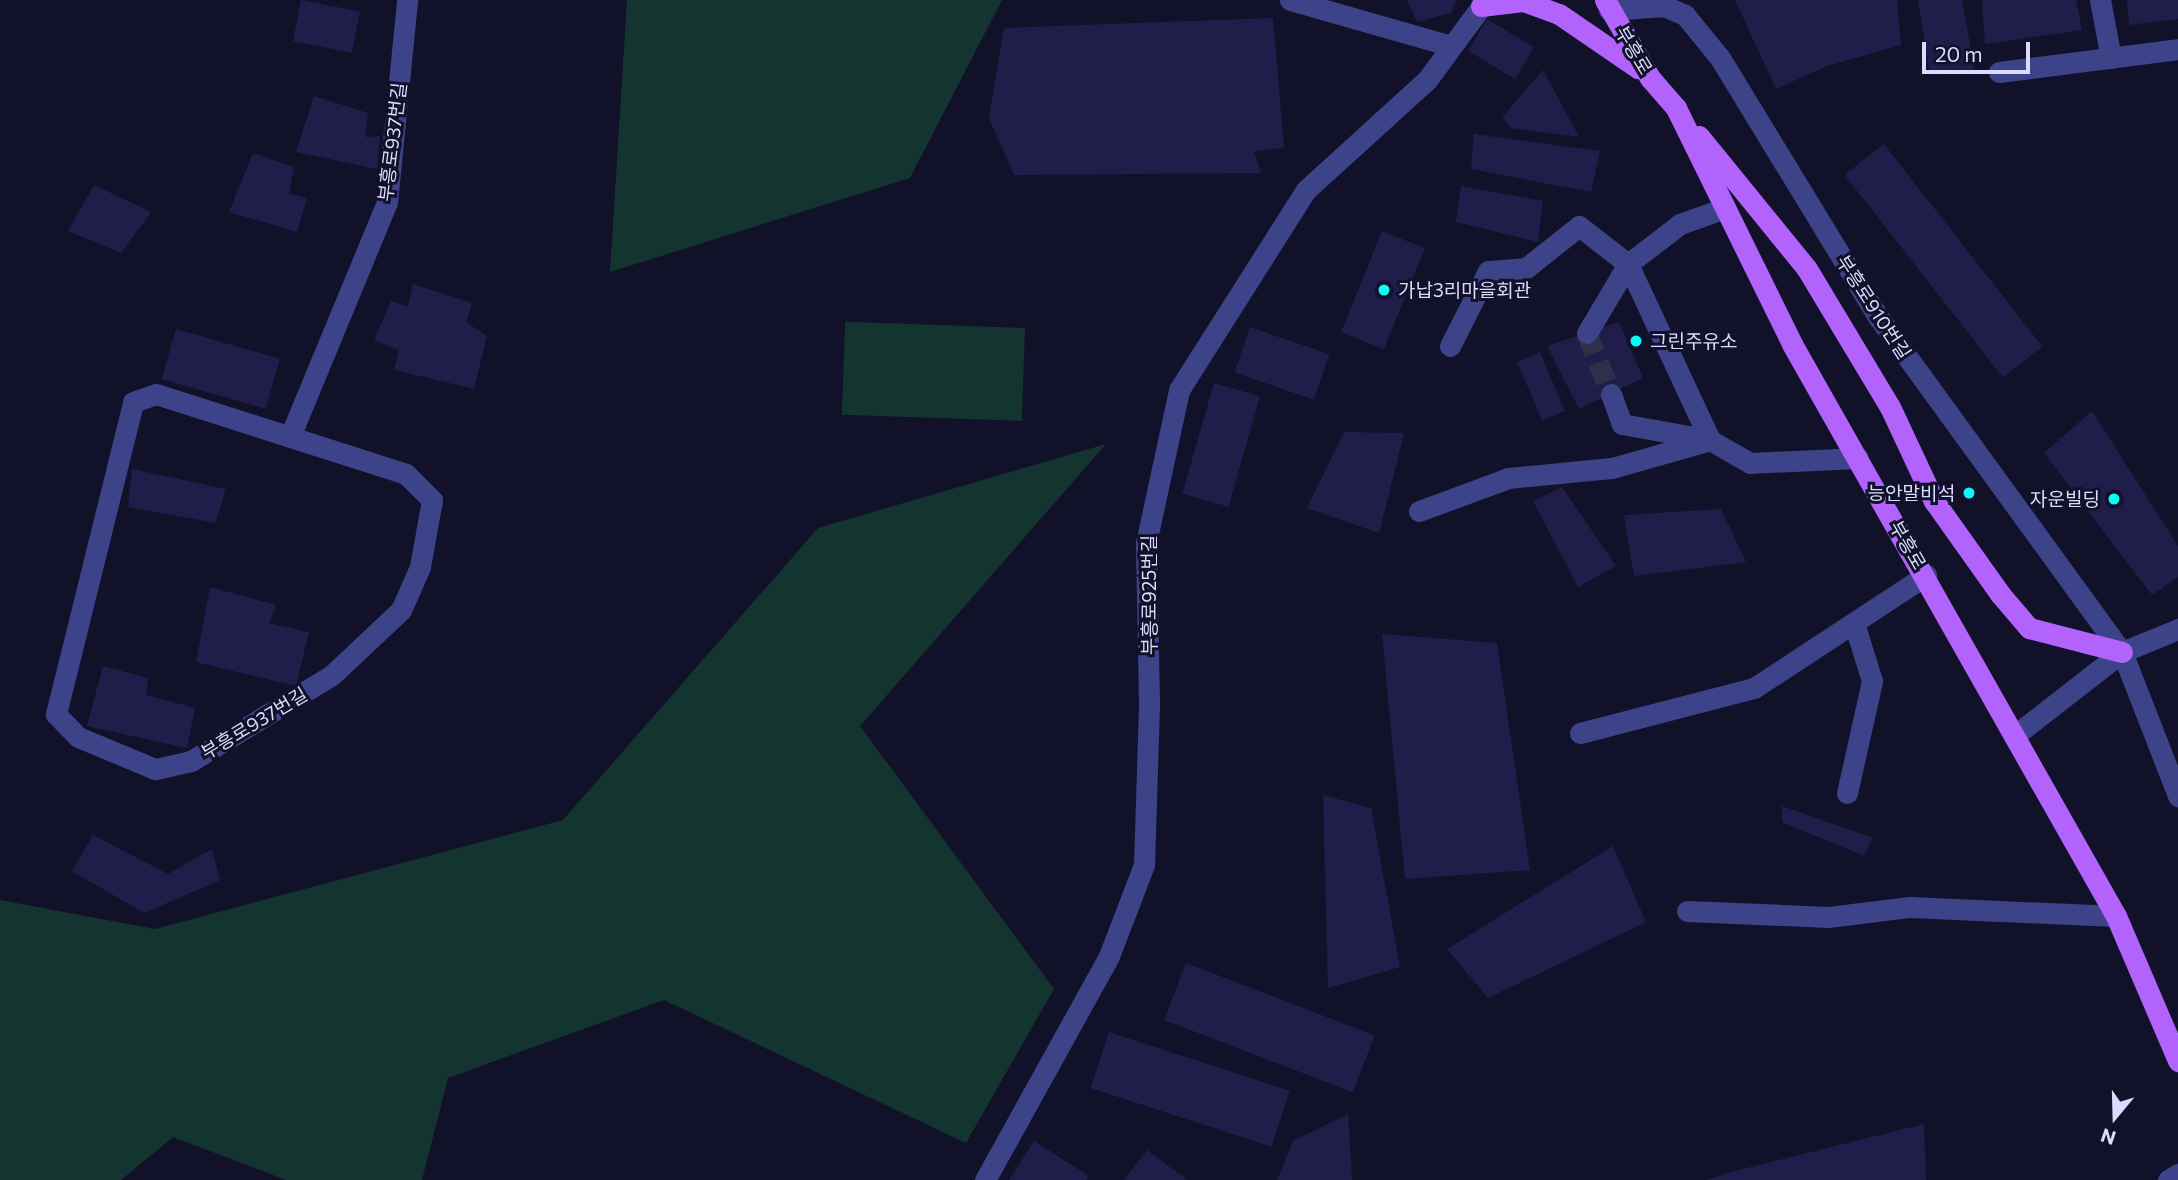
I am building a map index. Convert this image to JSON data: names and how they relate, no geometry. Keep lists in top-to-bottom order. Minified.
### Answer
{"streets":{"main road":["부흥로"],"street":["부흥로937번길","부흥로910번길","부흥로925번길"]},"crossings":[["부흥로","부흥로910번길"]],"places":["가납3리마을회관","그린주유소","능안말비석","자운빌딩"],"scale_bar":"20 m","north":"bottom"}
